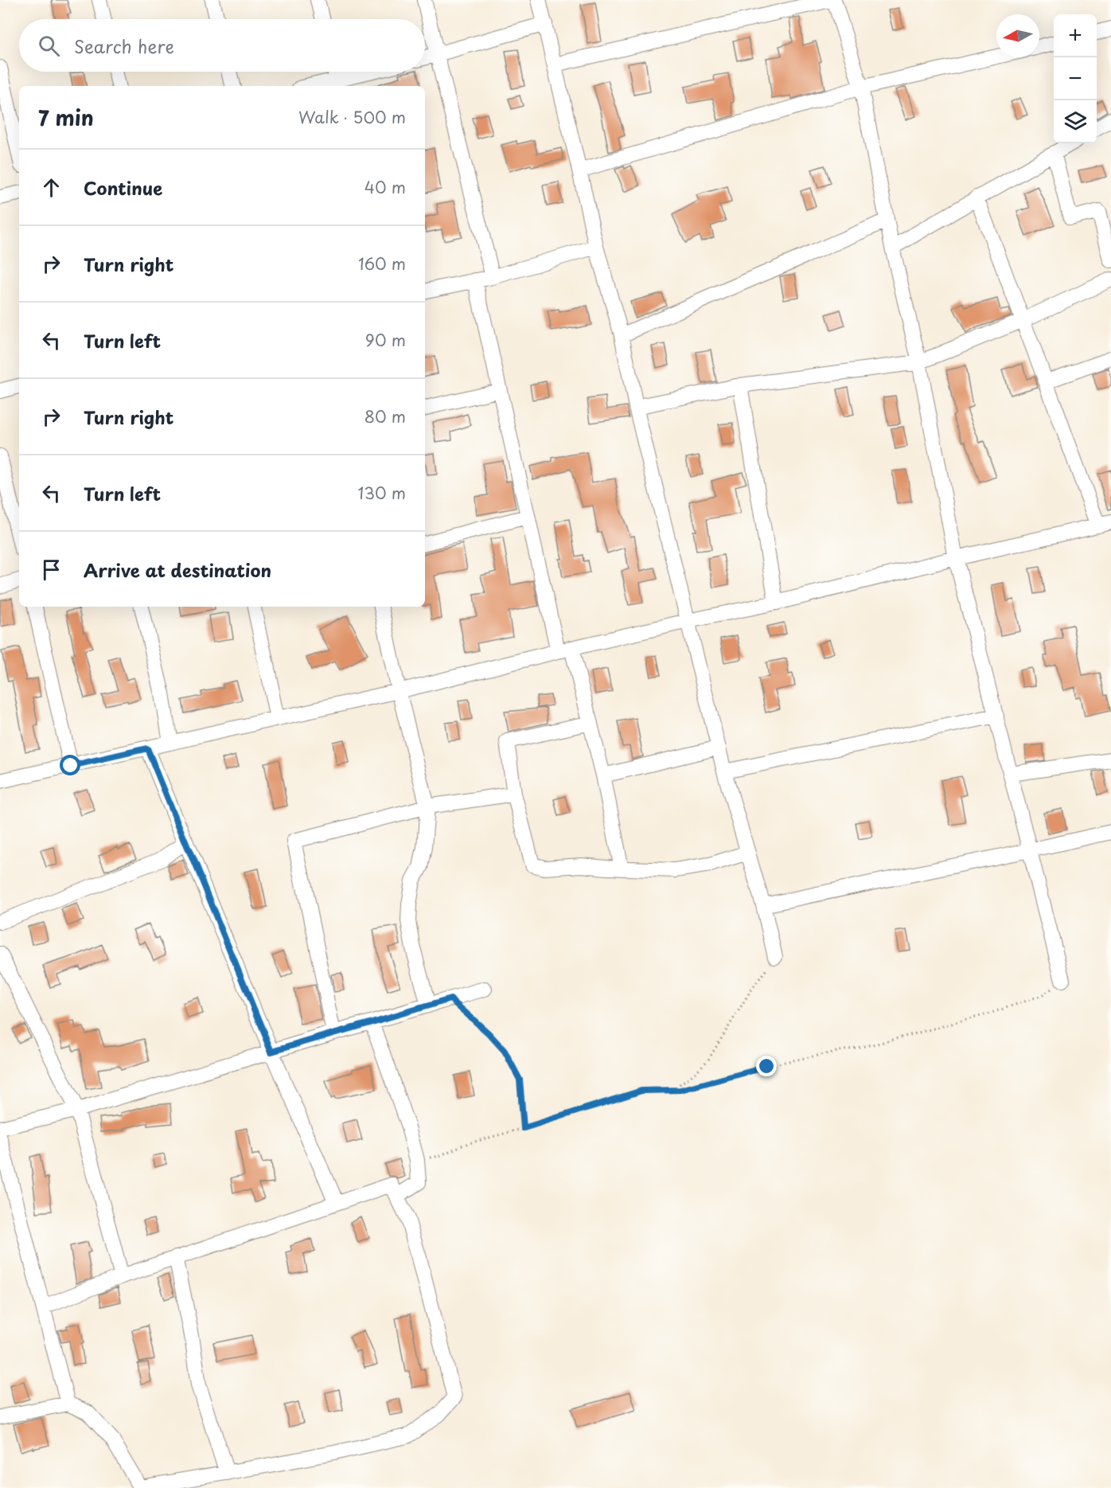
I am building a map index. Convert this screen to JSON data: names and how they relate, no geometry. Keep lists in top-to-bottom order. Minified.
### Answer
{"north":"left","page":{"map_buttons":["+","−"],"search":"Search here","heading":["7 min","Walk · 500 m"],"list":[["Continue","40 m"],["Turn right","160 m"],["Turn left","90 m"],["Turn right","80 m"],["Turn left","130 m"],"Arrive at destination"]}}
